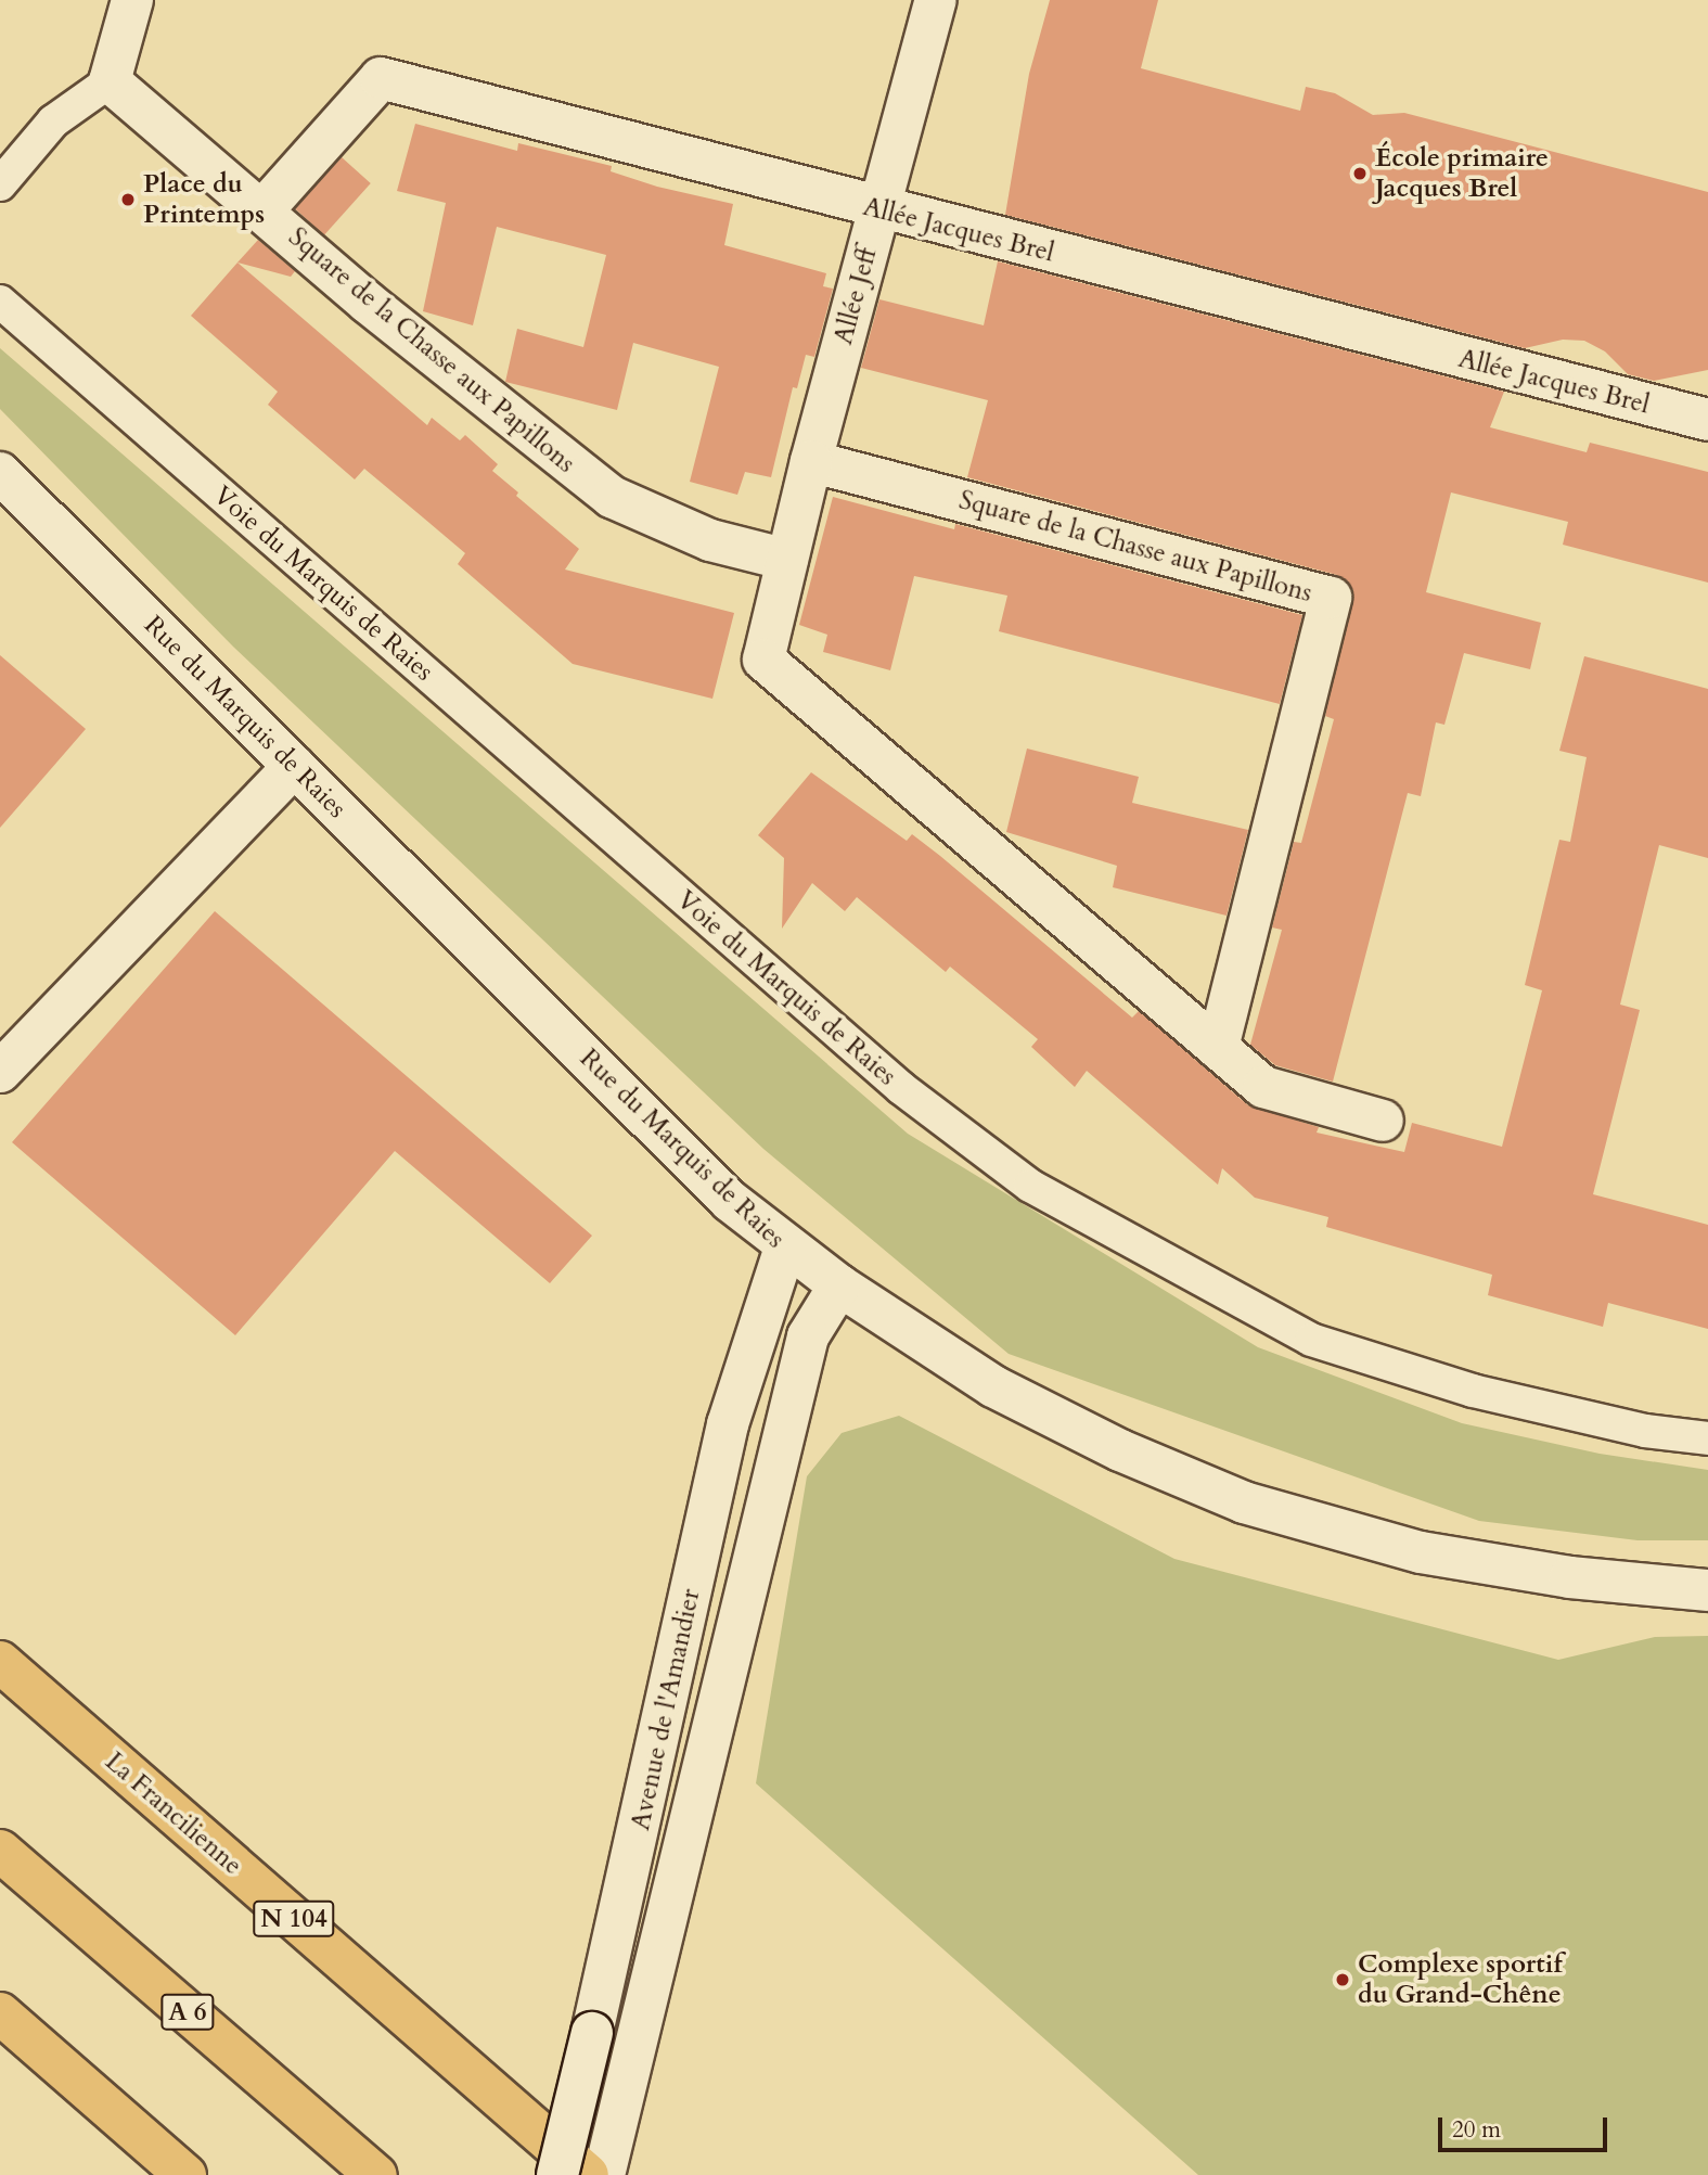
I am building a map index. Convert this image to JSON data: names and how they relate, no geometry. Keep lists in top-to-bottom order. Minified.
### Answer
{"streets":{"highway":["La Francilienne","N 104","A 6"],"street":["Allée Jacques Brel","Allée Jeff","Square de la Chasse aux Papillons","Rue du Marquis de Raies","Avenue de l'Amandier"],"lane":["Voie du Marquis de Raies"]},"crossings":[["Allée Jacques Brel","Allée Jeff"],["Allée Jacques Brel","Square de la Chasse aux Papillons"],["Allée Jeff","Square de la Chasse aux Papillons"],["Rue du Marquis de Raies","Avenue de l'Amandier"]],"places":["École primaire Jacques Brel","Place du Printemps","Complexe sportif du Grand-Chêne"],"scale_bar":"20 m"}
